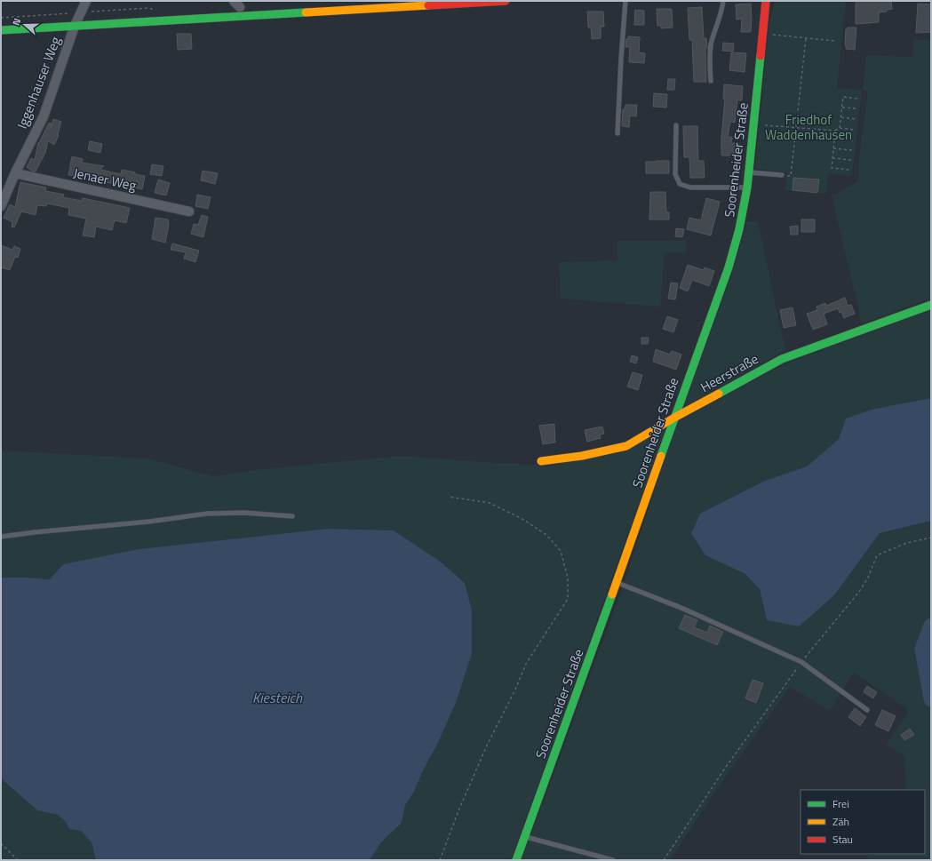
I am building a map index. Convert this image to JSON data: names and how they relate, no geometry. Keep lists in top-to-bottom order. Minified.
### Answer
{"streets":{"main road":["Soorenheider Straße","Heerstraße"],"street":["Iggenhauser Weg","Jenaer Weg"]},"crossings":[["Iggenhauser Weg","Jenaer Weg"],["Soorenheider Straße","Heerstraße"]],"water":["Kiesteich"],"parks":["Friedhof Waddenhausen"],"legend":["Frei","Zäh","Stau"],"north":"left"}
